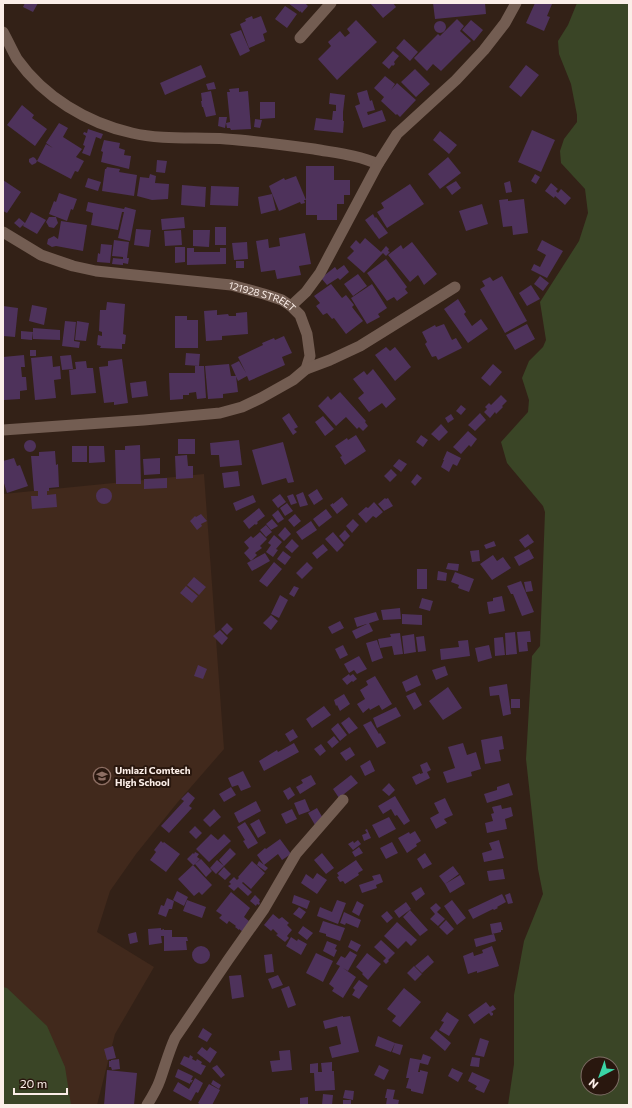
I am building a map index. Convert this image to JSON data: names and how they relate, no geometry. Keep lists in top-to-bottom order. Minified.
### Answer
{"streets":{"street":["121928 STREET"]},"places":{"school or university":["Umlazi Comtech High School"]},"scale_bar":"20 m","north":"bottom left"}
